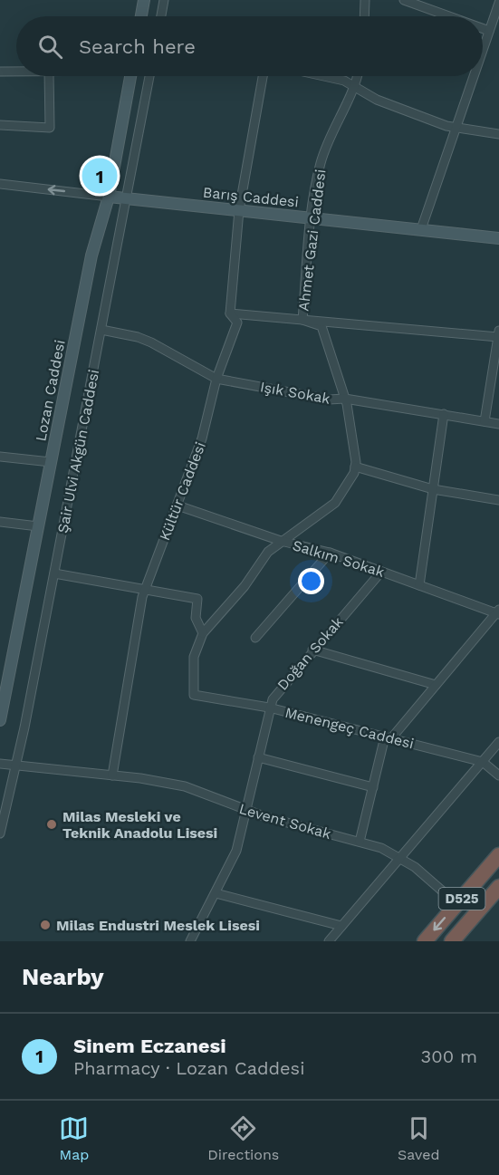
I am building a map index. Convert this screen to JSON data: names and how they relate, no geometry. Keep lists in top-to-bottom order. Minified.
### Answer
{"streets":{"highway":["D525"],"street":["Barış Caddesi","Ahmet Gazi Caddesi","Lozan Caddesi","Işık Sokak","Şair Ulvi Akgün Caddesi","Kültür Caddesi","Salkım Sokak","Doğan Sokak","Menengeç Caddesi","Levent Sokak"]},"crossings":[["Barış Caddesi","Ahmet Gazi Caddesi"],["Barış Caddesi","Lozan Caddesi"],["Barış Caddesi","Şair Ulvi Akgün Caddesi"],["Barış Caddesi","Kültür Caddesi"],["Ahmet Gazi Caddesi","Işık Sokak"],["Ahmet Gazi Caddesi","Salkım Sokak"],["Ahmet Gazi Caddesi","Menengeç Caddesi"],["Işık Sokak","Şair Ulvi Akgün Caddesi"],["Işık Sokak","Kültür Caddesi"],["Şair Ulvi Akgün Caddesi","Levent Sokak"],["Kültür Caddesi","Salkım Sokak"],["Kültür Caddesi","Levent Sokak"],["Salkım Sokak","Doğan Sokak"],["Doğan Sokak","Menengeç Caddesi"],["Doğan Sokak","Levent Sokak"],["Levent Sokak","D525"]],"places":["Milas Mesleki ve Teknik Anadolu Lisesi","Milas Endustri Meslek Lisesi"],"page":{"search":"Search here","pins":"1","heading":"Nearby","list":[{"mark":"1","name":"Sinem Eczanesi","note":"Pharmacy · Lozan Caddesi","value":"300 m"}],"nav":["Map","Directions","Saved"]}}
